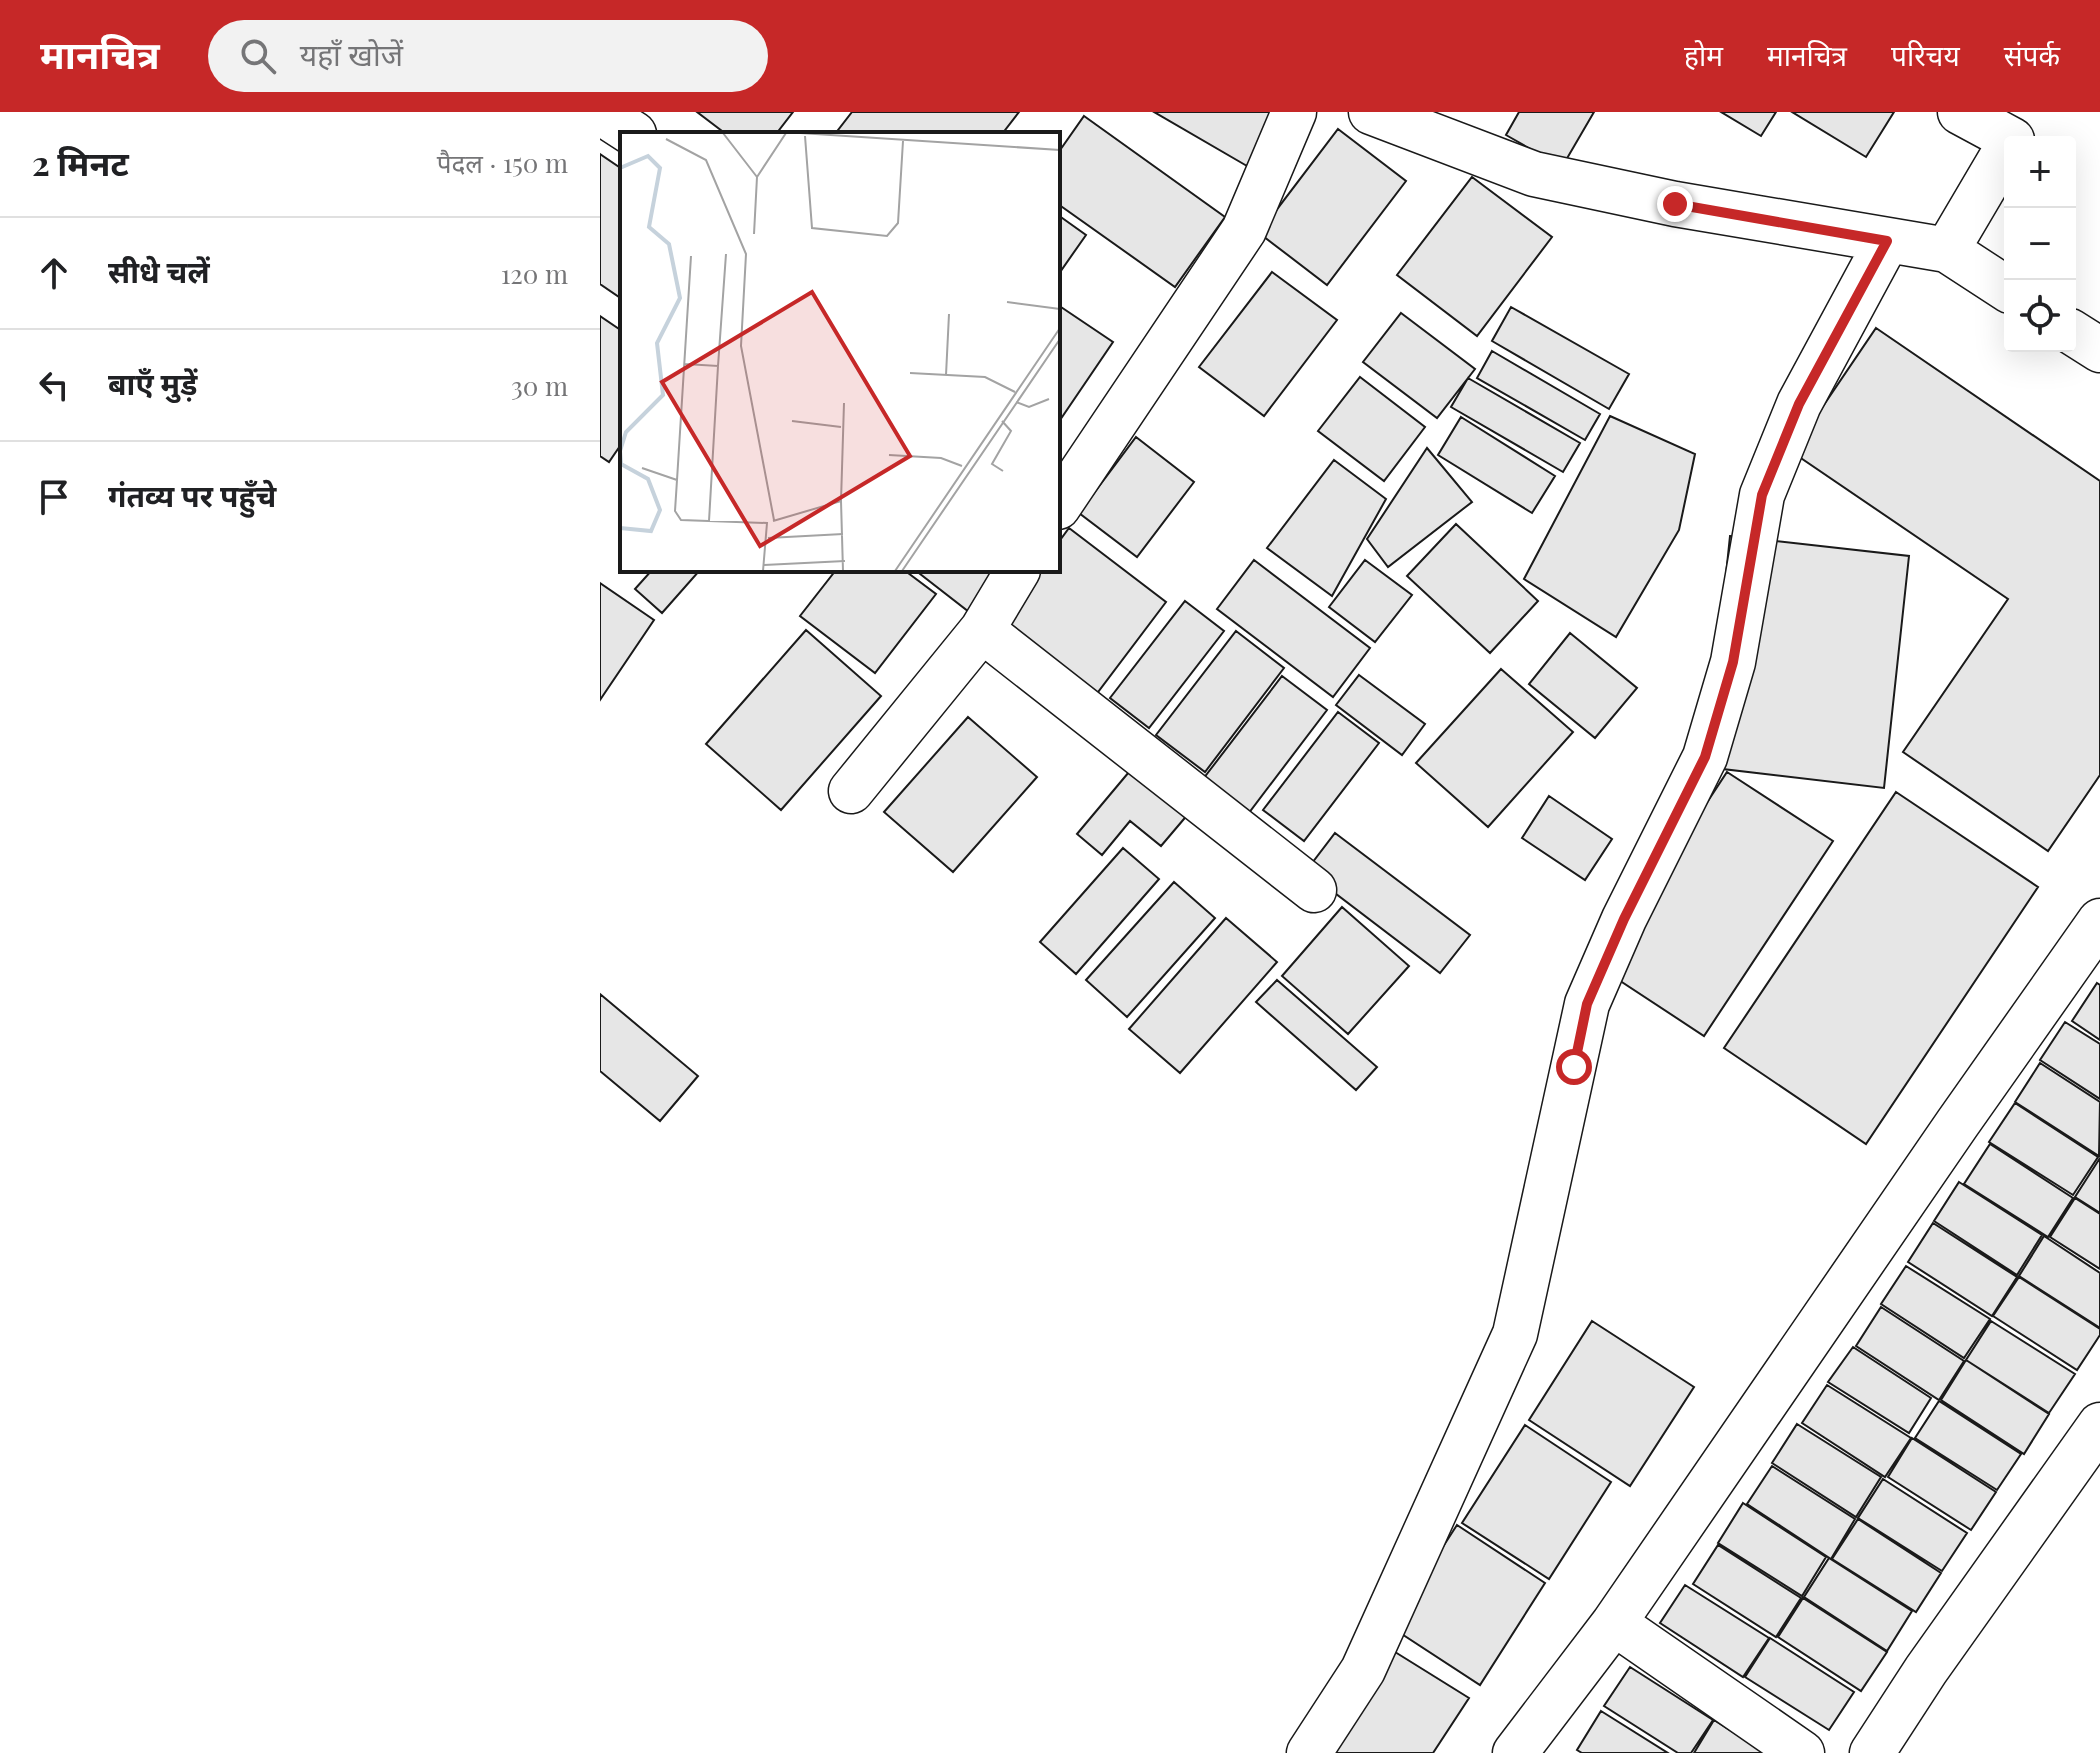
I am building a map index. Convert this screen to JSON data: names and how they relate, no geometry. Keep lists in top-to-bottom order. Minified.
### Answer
{"page":{"header":"मानचित्र","search":"यहाँ खोजें","nav":["होम","मानचित्र","परिचय","संपर्क"],"heading":["2 मिनट","पैदल · 150 m"],"map_buttons":["+","−"],"list":[["सीधे चलें","120 m"],["बाएँ मुड़ें","30 m"],"गंतव्य पर पहुँचे"]}}
